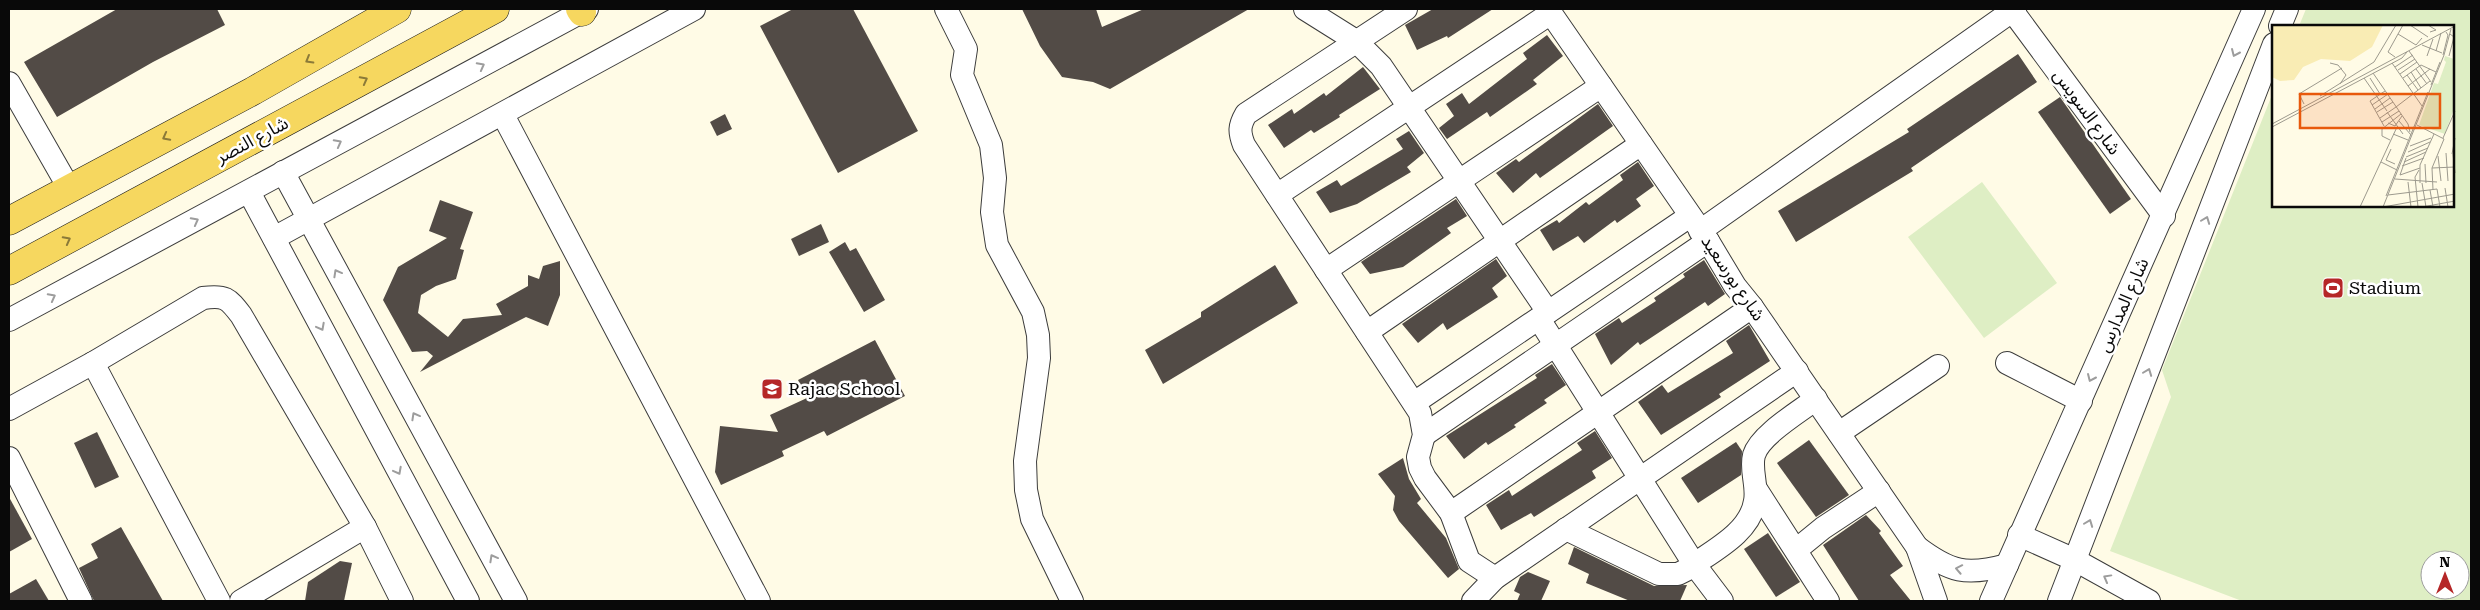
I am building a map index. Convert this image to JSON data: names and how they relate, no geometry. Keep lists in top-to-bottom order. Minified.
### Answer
{"streets":{"main road":["شارع النصر"],"street":["شارع السويس","شارع بورسعيد","شارع المدارس"]},"crossings":[["شارع السويس","شارع المدارس"],["شارع بورسعيد","شارع المدارس"]],"places":{"sports":["Stadium"],"school or university":["Rajac School"]},"north":"top"}
